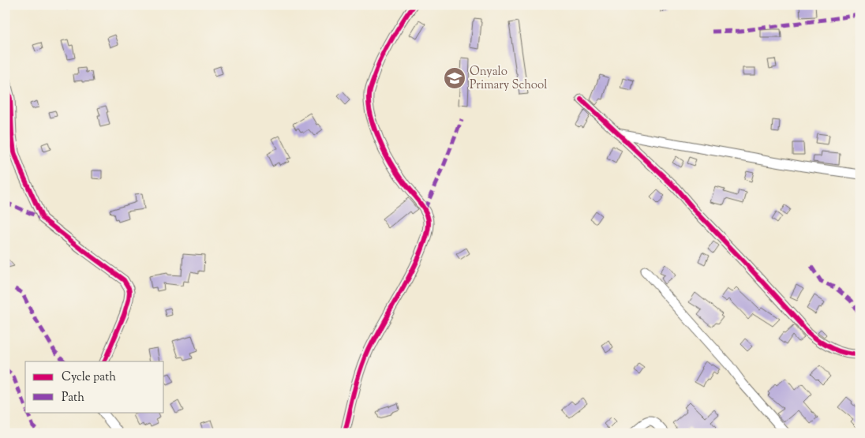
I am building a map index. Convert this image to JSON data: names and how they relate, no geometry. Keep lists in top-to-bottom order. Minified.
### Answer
{"places":{"school or university":["Onyalo Primary School"]},"legend":["Cycle path","Path"]}
